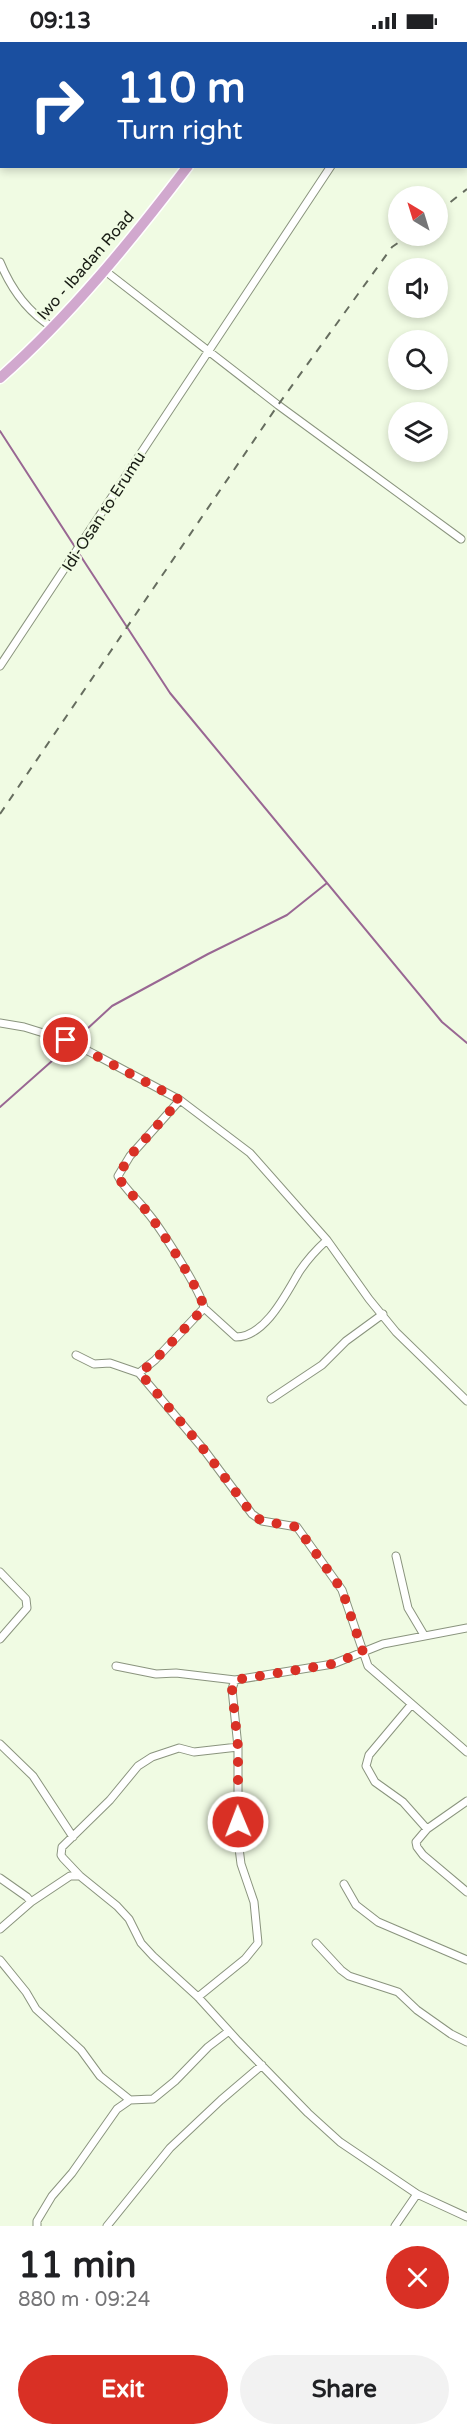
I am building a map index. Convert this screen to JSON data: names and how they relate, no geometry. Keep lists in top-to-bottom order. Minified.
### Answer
{"streets":{"main road":["Iwo - Ibadan Road"],"street":["Idi-Osan to Erumu"]},"north":"top left","page":{"status":"09:13","turn":["110 m","Turn right"],"heading":["11 min","880 m · 09:24"],"buttons":["Exit","Share"]}}
